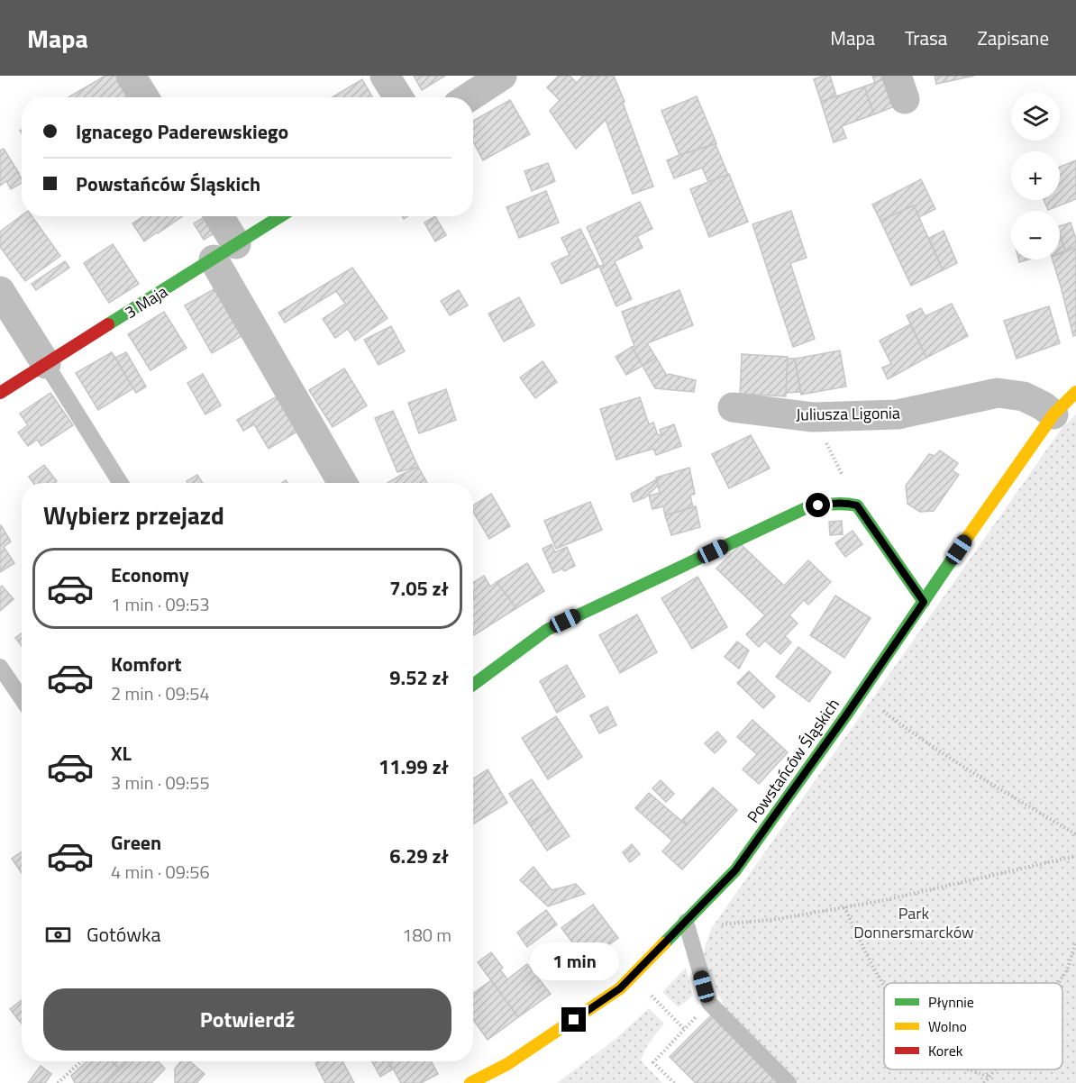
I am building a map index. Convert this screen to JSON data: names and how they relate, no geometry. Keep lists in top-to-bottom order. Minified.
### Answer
{"streets":{"street":["3 Maja","Juliusza Ligonia","Powstańców Śląskich"]},"crossings":[["Juliusza Ligonia","Powstańców Śląskich"]],"parks":["Park Donnersmarcków"],"legend":["Płynnie","Wolno","Korek"],"page":{"header":"Mapa","nav":["Mapa","Trasa","Zapisane"],"map_buttons":["+","−"],"banner":["Ignacego Paderewskiego","Powstańców Śląskich"],"heading":"Wybierz przejazd","list":[{"name":"Economy","note":"1 min · 09:53","value":"7.05 zł"},{"name":"Komfort","note":"2 min · 09:54","value":"9.52 zł"},{"name":"XL","note":"3 min · 09:55","value":"11.99 zł"},{"name":"Green","note":"4 min · 09:56","value":"6.29 zł"}],"pay":["Gotówka","180 m"],"bubble":"1 min","buttons":"Potwierdź"}}
